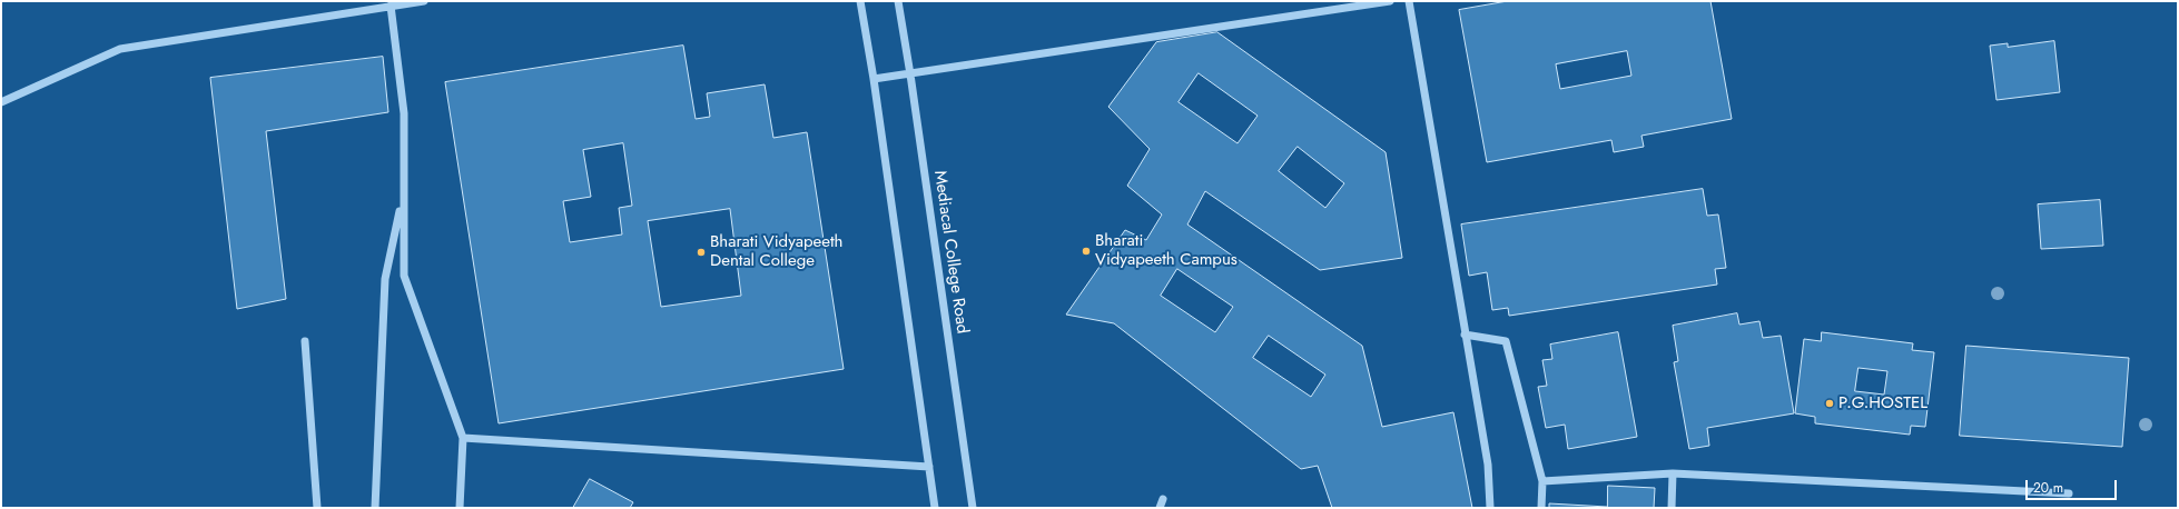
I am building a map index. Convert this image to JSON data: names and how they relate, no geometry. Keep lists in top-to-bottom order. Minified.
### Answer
{"streets":{"lane":["Mediacal College Road"]},"places":["Bharati Vidyapeeth Campus","Bharati Vidyapeeth Dental College","P.G.HOSTEL"],"scale_bar":"20 m"}
